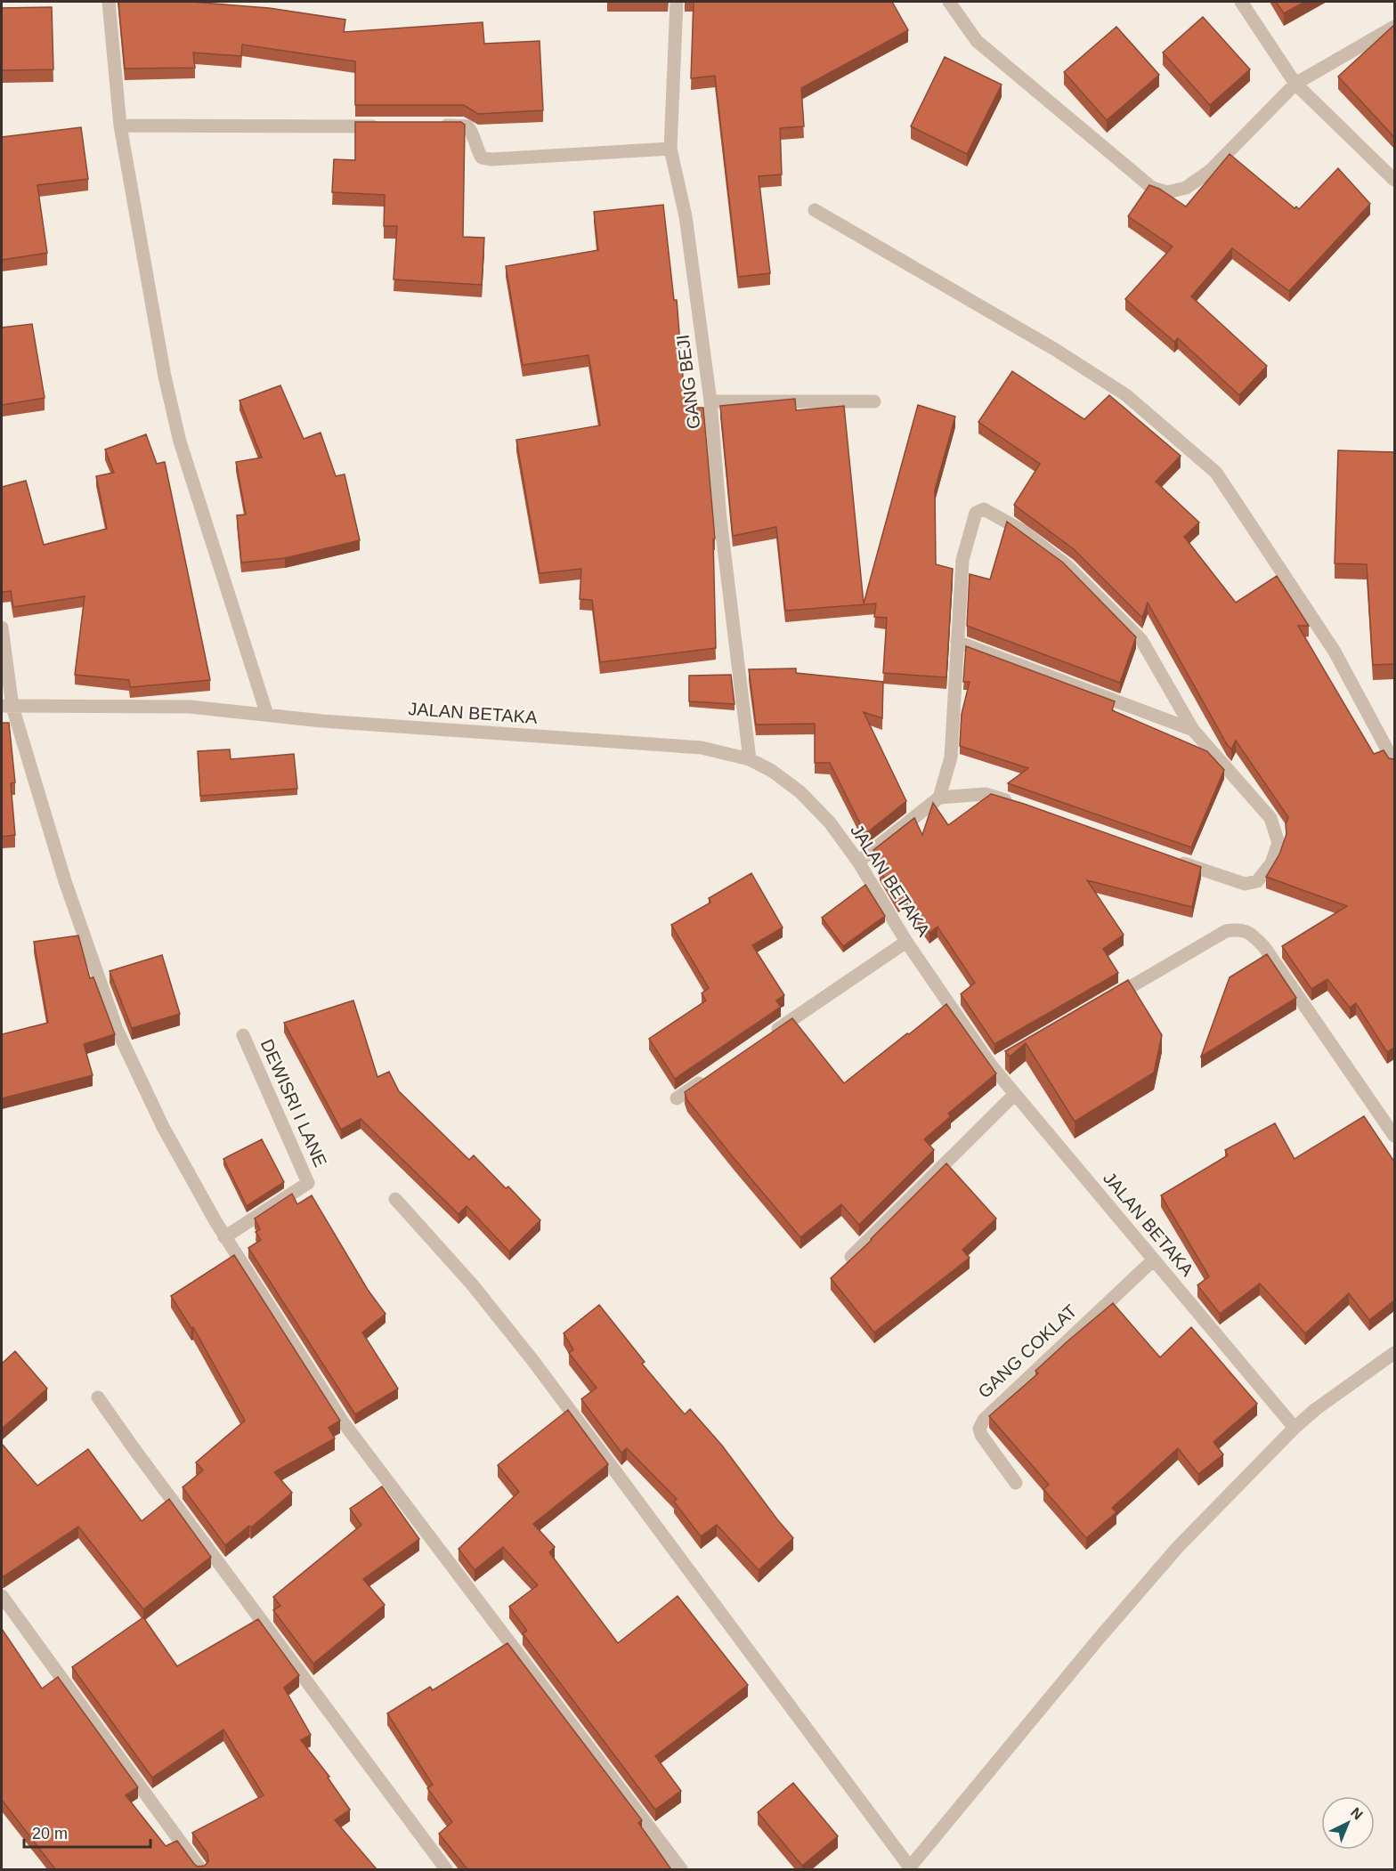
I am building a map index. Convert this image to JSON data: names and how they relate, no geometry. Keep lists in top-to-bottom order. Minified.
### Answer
{"streets":{"street":["GANG BEJI","JALAN BETAKA","DEWISRI I LANE","GANG COKLAT"]},"crossings":[["GANG BEJI","JALAN BETAKA"],["JALAN BETAKA","GANG COKLAT"]],"scale_bar":"20 m","north":"top right"}
